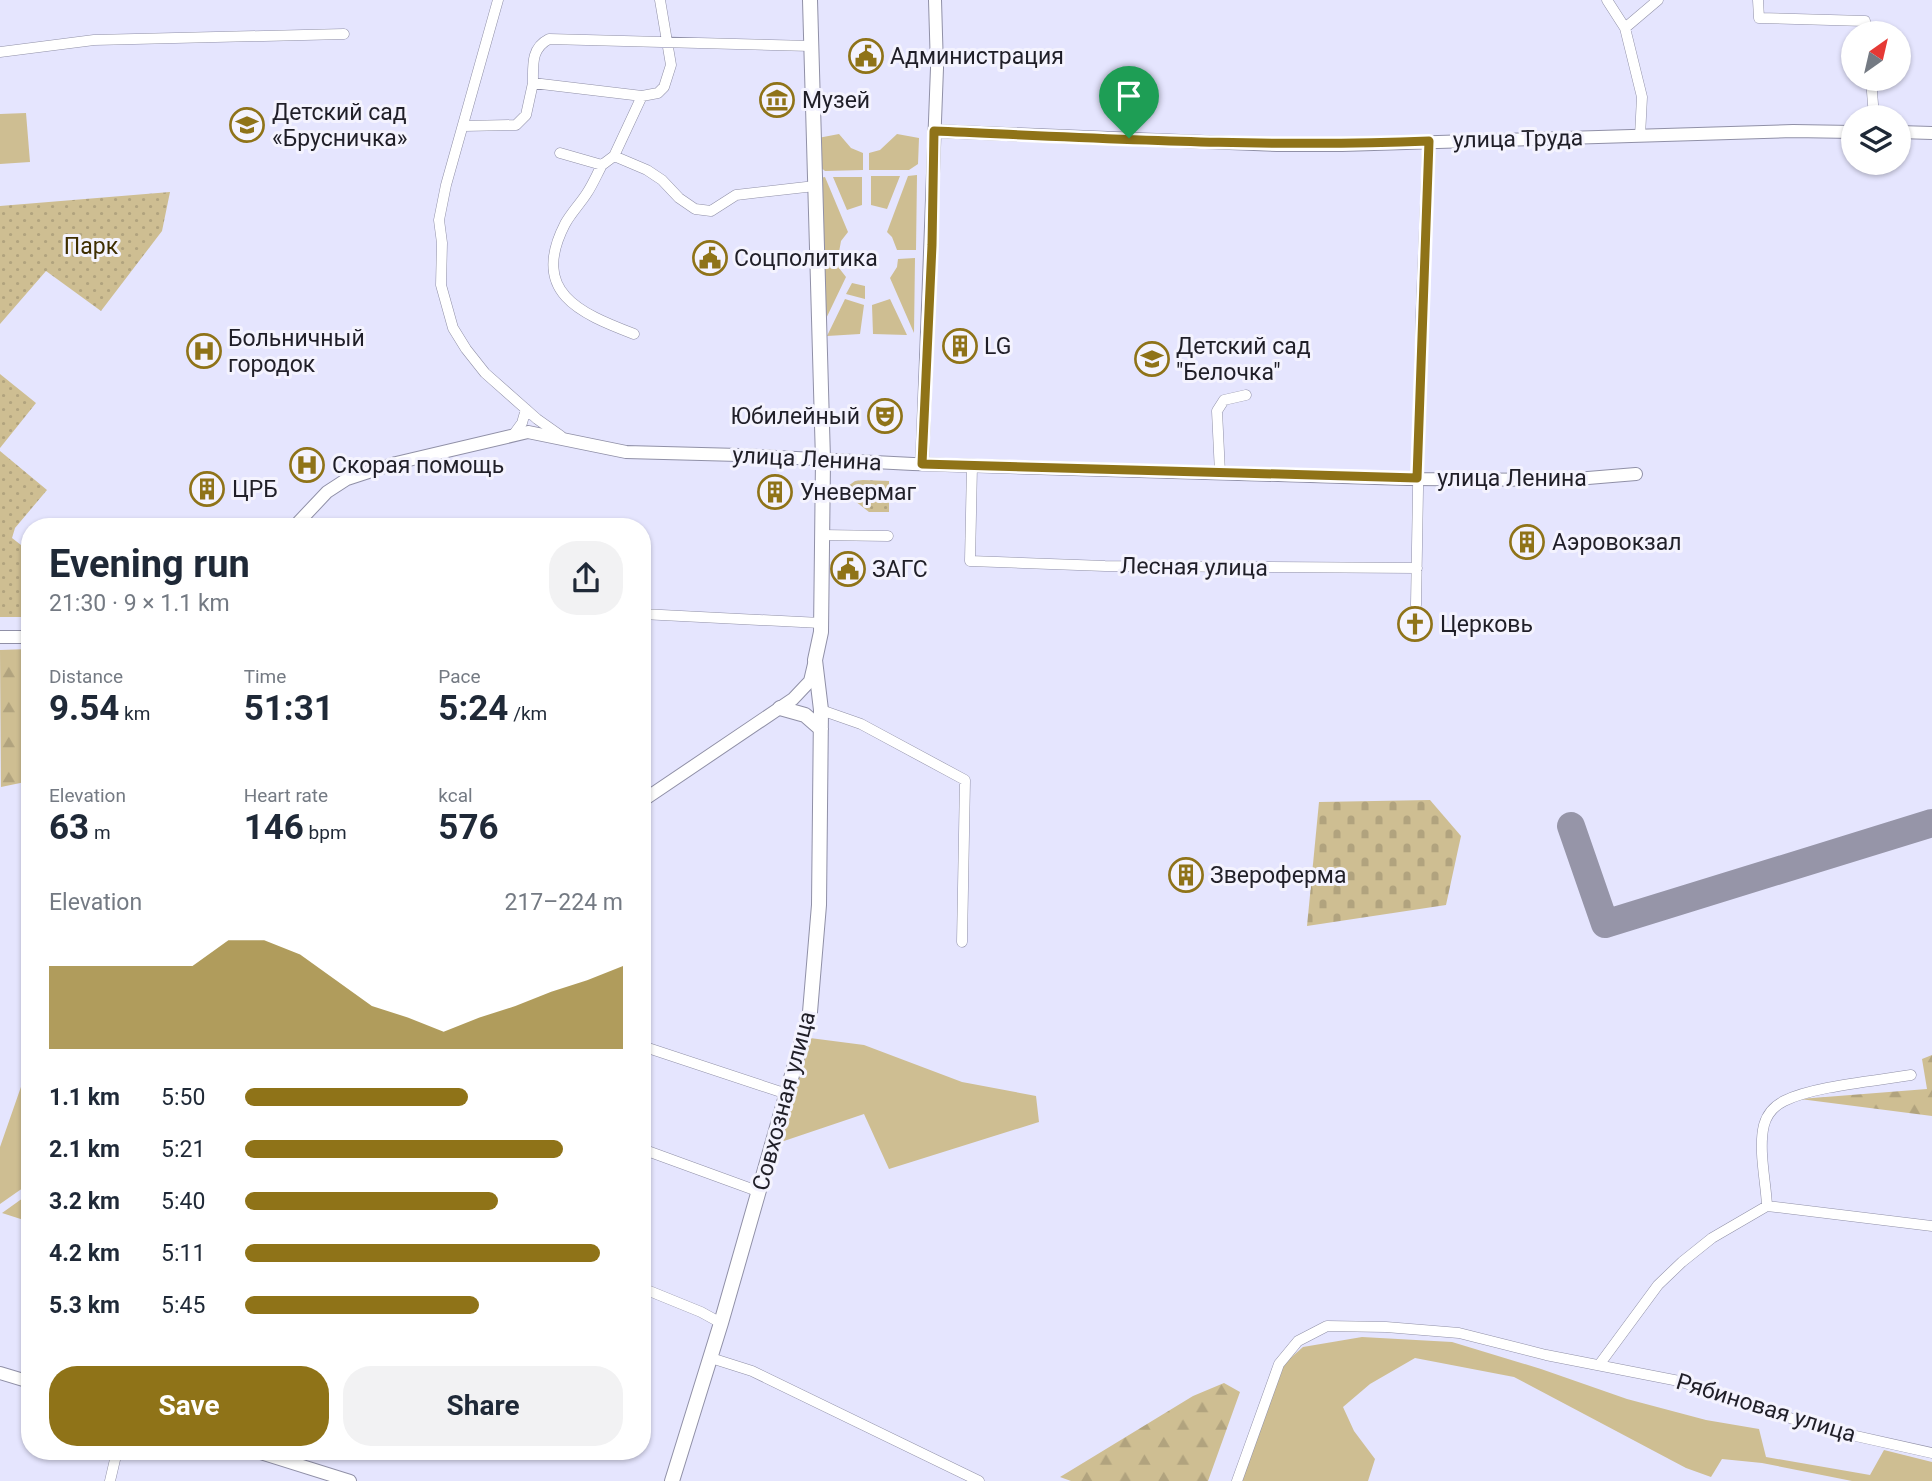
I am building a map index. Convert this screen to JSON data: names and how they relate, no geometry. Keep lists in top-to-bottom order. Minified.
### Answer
{"streets":{"main road":["Совхозная улица"],"street":["улица Труда","улица Ленина","Лесная улица","Рябиновая улица"]},"crossings":[["улица Ленина","Лесная улица"],["улица Ленина","Совхозная улица"]],"parks":["Парк"],"places":{"public building":["Администрация","Соцполитика","ЗАГС"],"museum":["Музей"],"school or university":["Детский сад «Брусничка»","Детский сад \"Белочка\""],"building":["LG","ЦРБ","Уневермаг","Аэровокзал","Звероферма"],"hospital":["Больничный городок","Скорая помощь"],"theatre":["Юбилейный"],"church":["Церковь"]},"north":"top right","page":{"heading":["Evening run","21:30 · 9 × 1.1 km"],"stats":[["Distance","9.54 km"],["Time","51:31"],["Pace","5:24 /km"],["Elevation","63 m"],["Heart rate","146 bpm"],["kcal","576"]],"chart":["Elevation","217–224 m"],"list":[{"name":"1.1 km","note":"5:50"},{"name":"2.1 km","note":"5:21"},{"name":"3.2 km","note":"5:40"},{"name":"4.2 km","note":"5:11"},{"name":"5.3 km","note":"5:45"}],"buttons":["Save","Share"]}}
